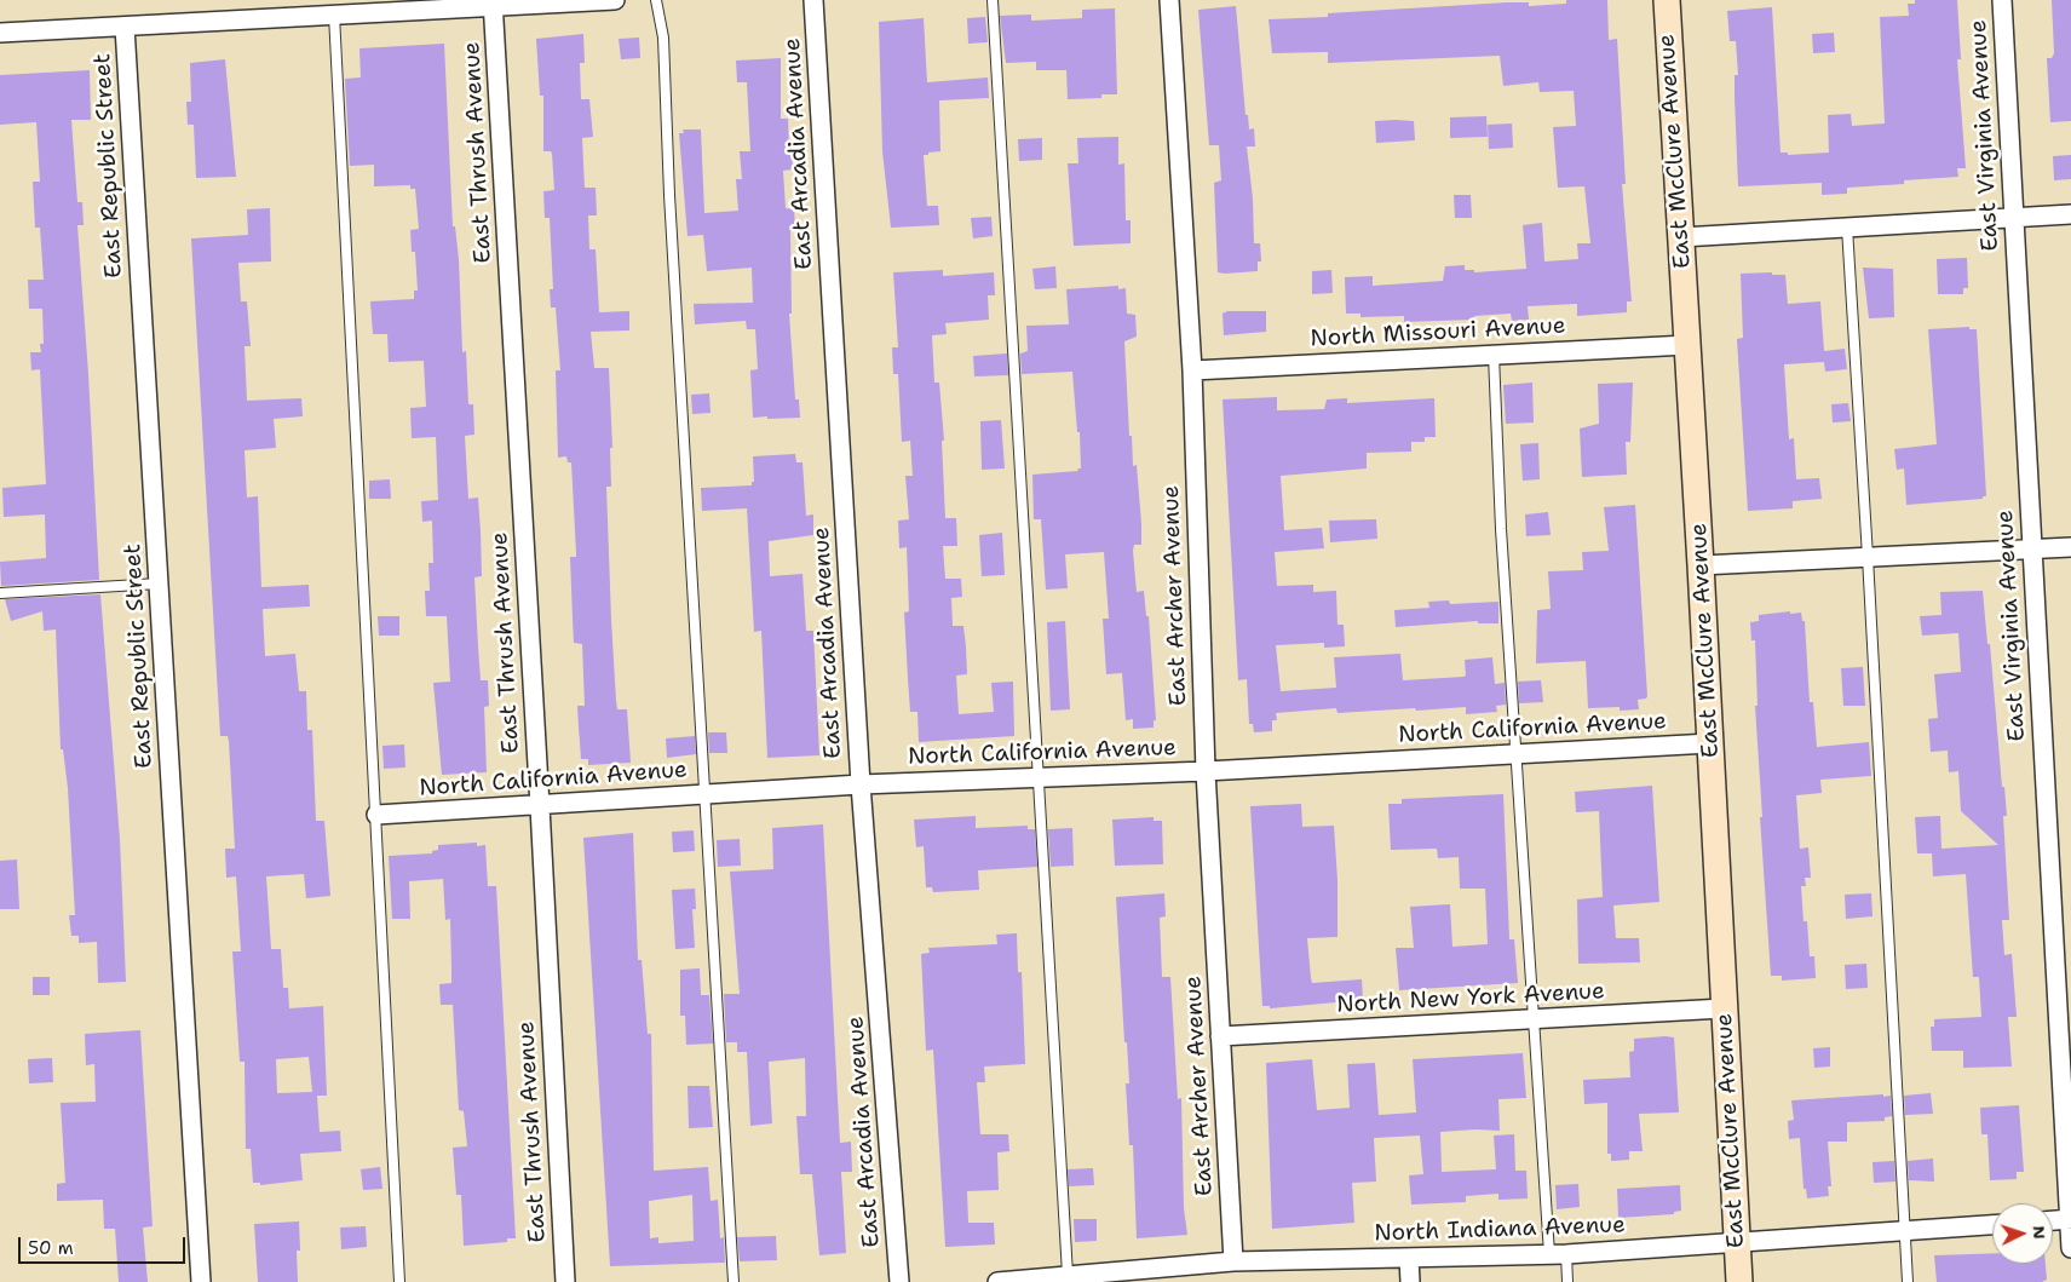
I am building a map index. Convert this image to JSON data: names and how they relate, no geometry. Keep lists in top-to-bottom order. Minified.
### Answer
{"streets":{"street":["East Virginia Avenue","East McClure Avenue","East Thrush Avenue","East Arcadia Avenue","East Republic Street","North Missouri Avenue","East Archer Avenue","North California Avenue","North New York Avenue","North Indiana Avenue"]},"crossings":[["East McClure Avenue","North Missouri Avenue"],["East McClure Avenue","North California Avenue"],["East McClure Avenue","North New York Avenue"],["East McClure Avenue","North Indiana Avenue"],["East Thrush Avenue","North California Avenue"],["East Arcadia Avenue","North California Avenue"],["North Missouri Avenue","East Archer Avenue"],["East Archer Avenue","North California Avenue"],["East Archer Avenue","North New York Avenue"],["East Archer Avenue","North Indiana Avenue"]],"scale_bar":"50 m","north":"right"}
